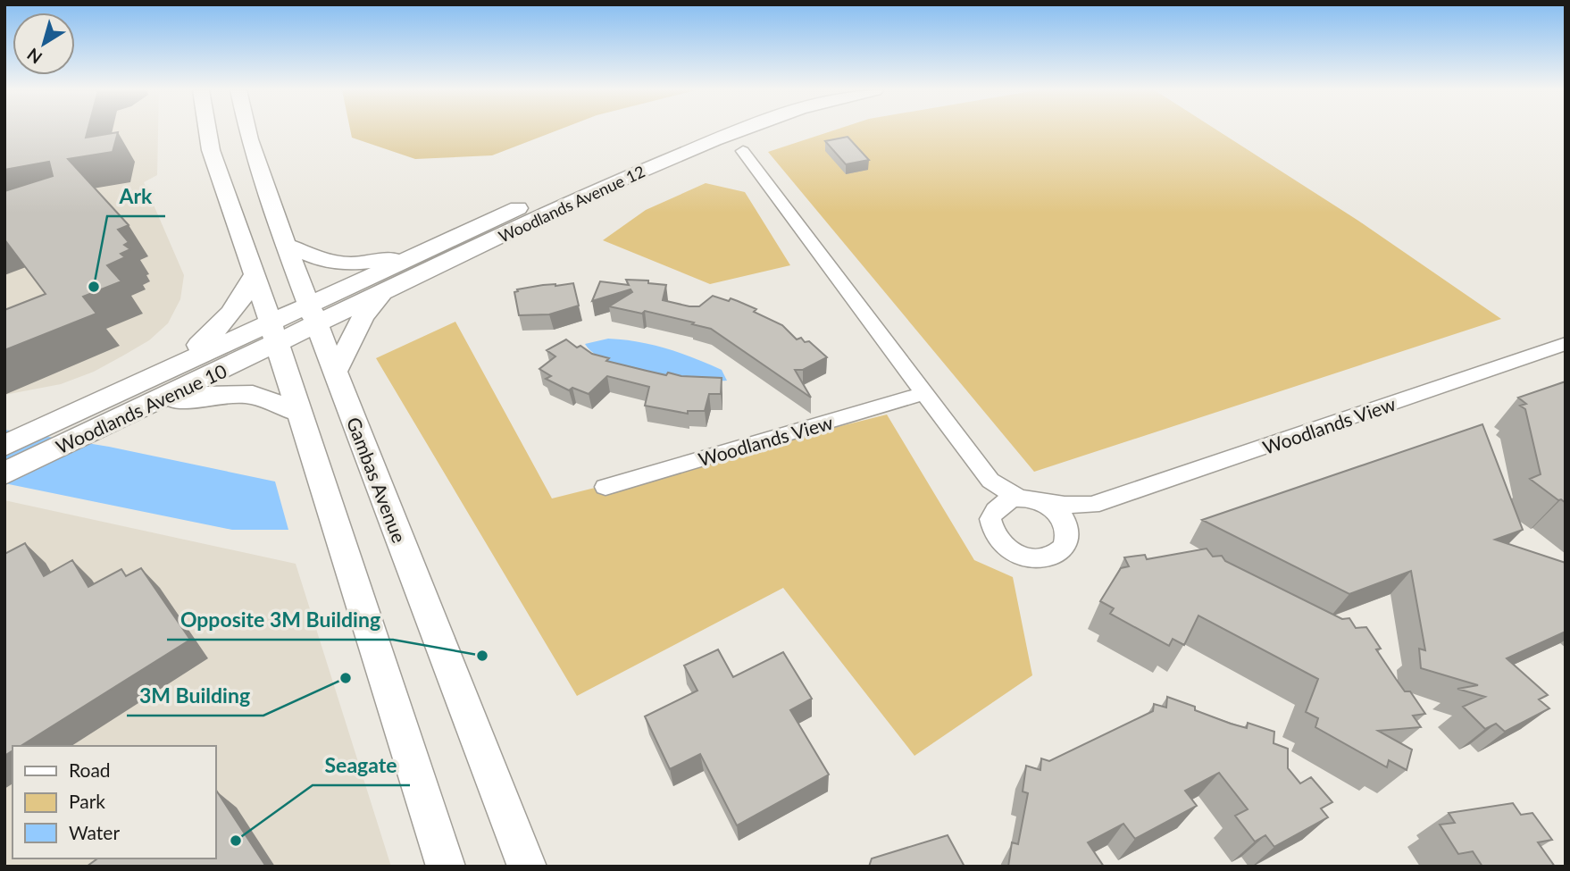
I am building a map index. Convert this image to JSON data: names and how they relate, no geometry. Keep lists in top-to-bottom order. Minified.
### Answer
{"streets":{"main road":["Woodlands Avenue 12","Woodlands Avenue 10","Gambas Avenue"],"street":["Woodlands View"]},"crossings":[["Woodlands Avenue 12","Woodlands Avenue 10"],["Woodlands Avenue 12","Gambas Avenue"]],"places":["Ark","Opposite 3M Building","3M Building","Seagate"],"legend":["Road","Park","Water"],"north":"bottom left"}
